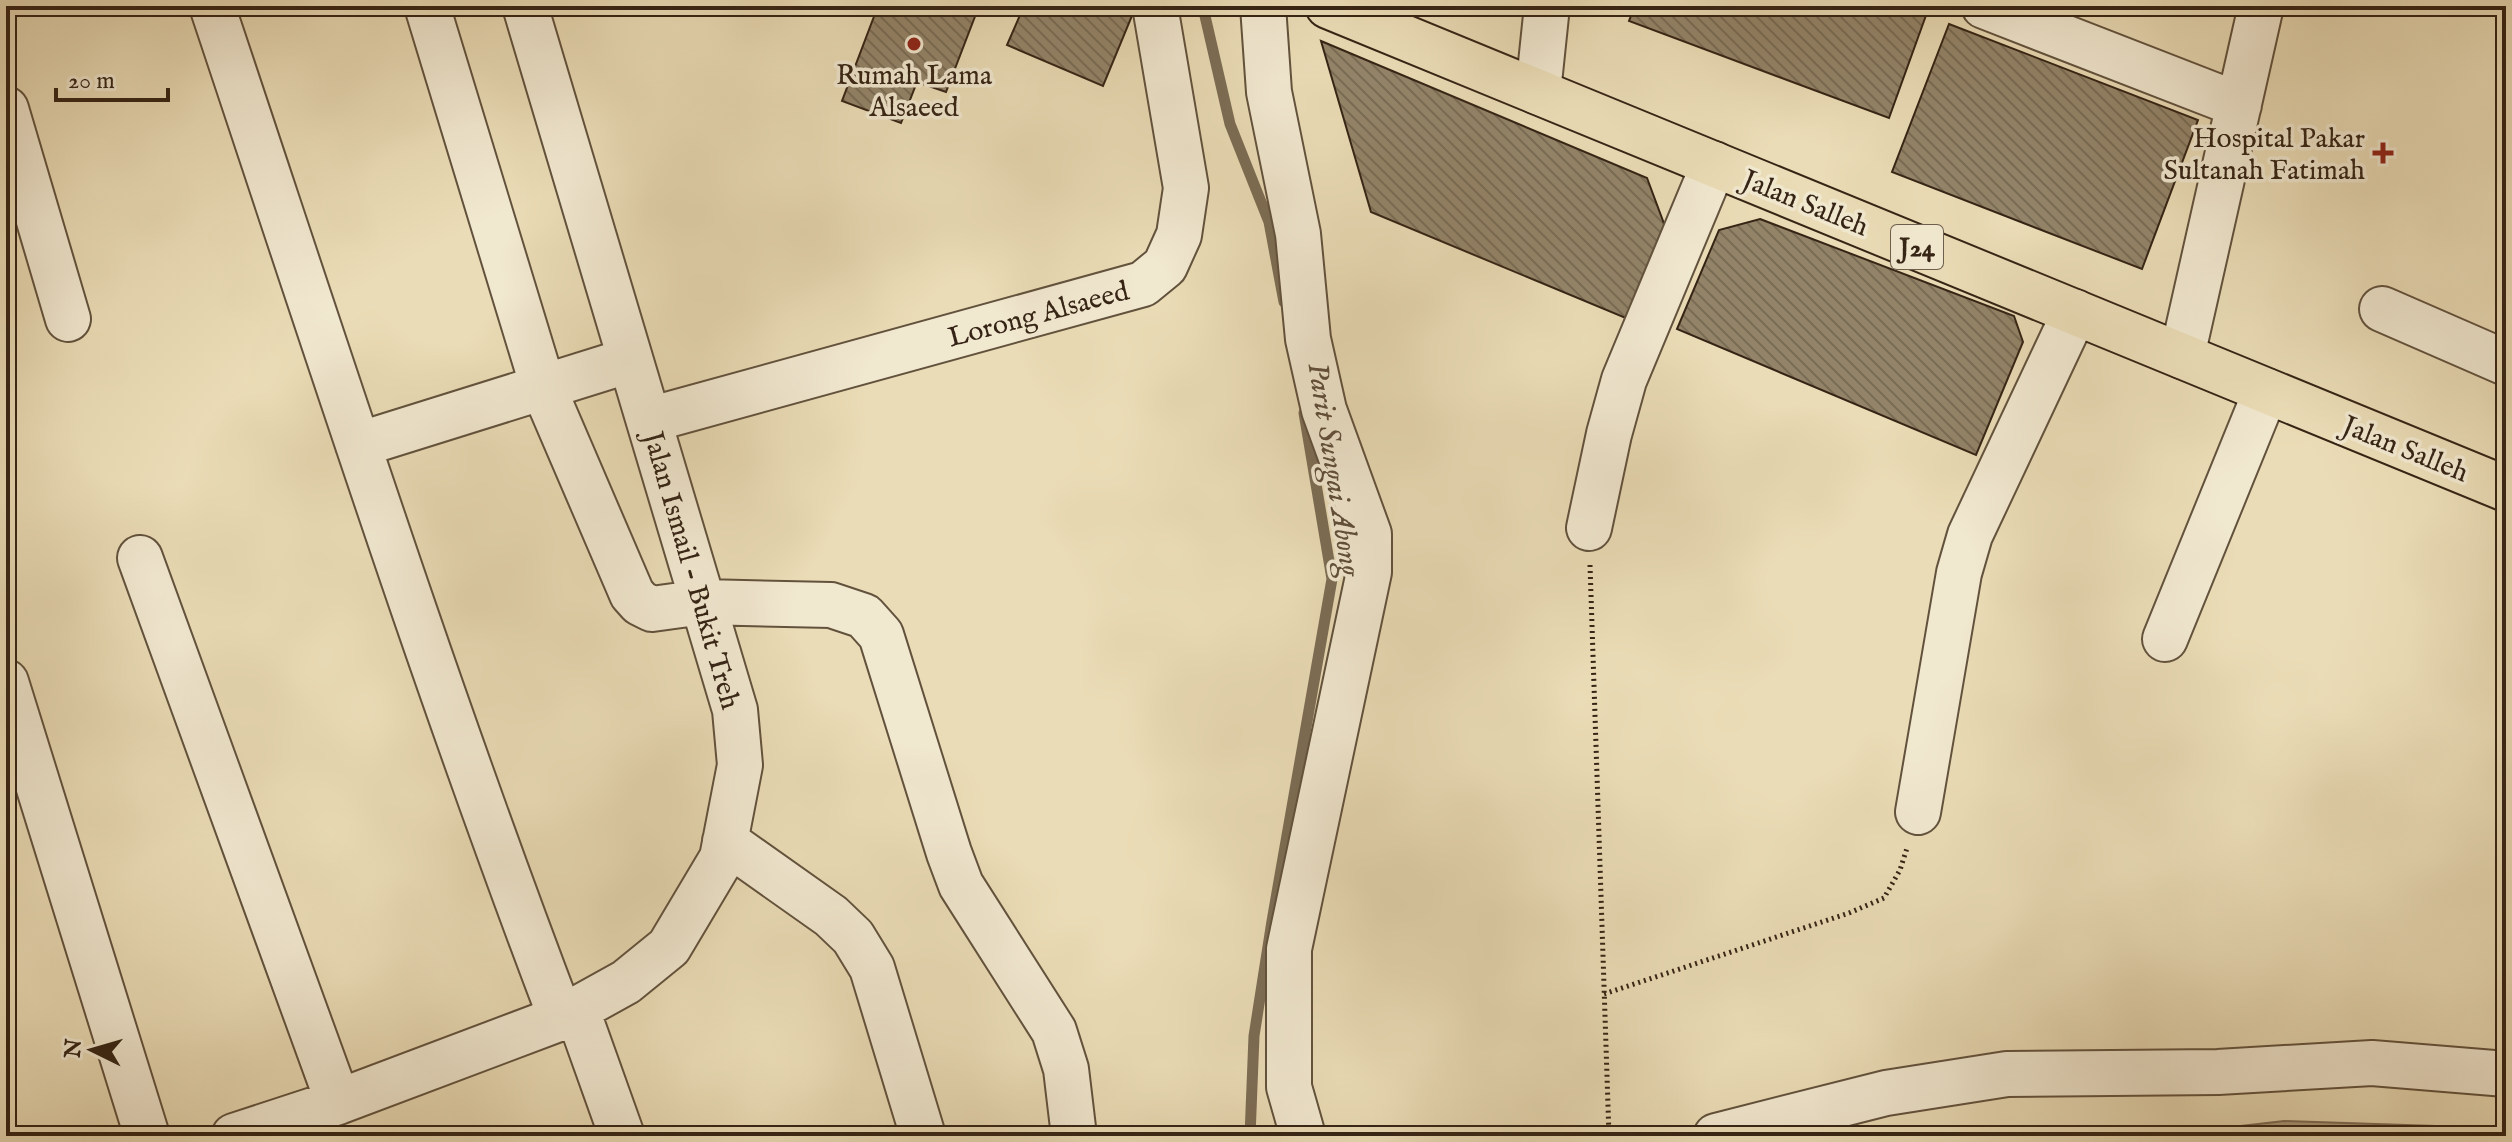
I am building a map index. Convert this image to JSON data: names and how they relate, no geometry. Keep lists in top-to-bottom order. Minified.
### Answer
{"streets":{"main road":["Jalan Salleh","J24"],"street":["Lorong Alsaeed","Jalan Ismail - Bukit Treh"]},"crossings":[["Lorong Alsaeed","Jalan Ismail - Bukit Treh"]],"water":["Parit Sungai Abong"],"places":{"other":["Rumah Lama Alsaeed"],"health":["Hospital Pakar Sultanah Fatimah"]},"scale_bar":"20 m","north":"left"}
